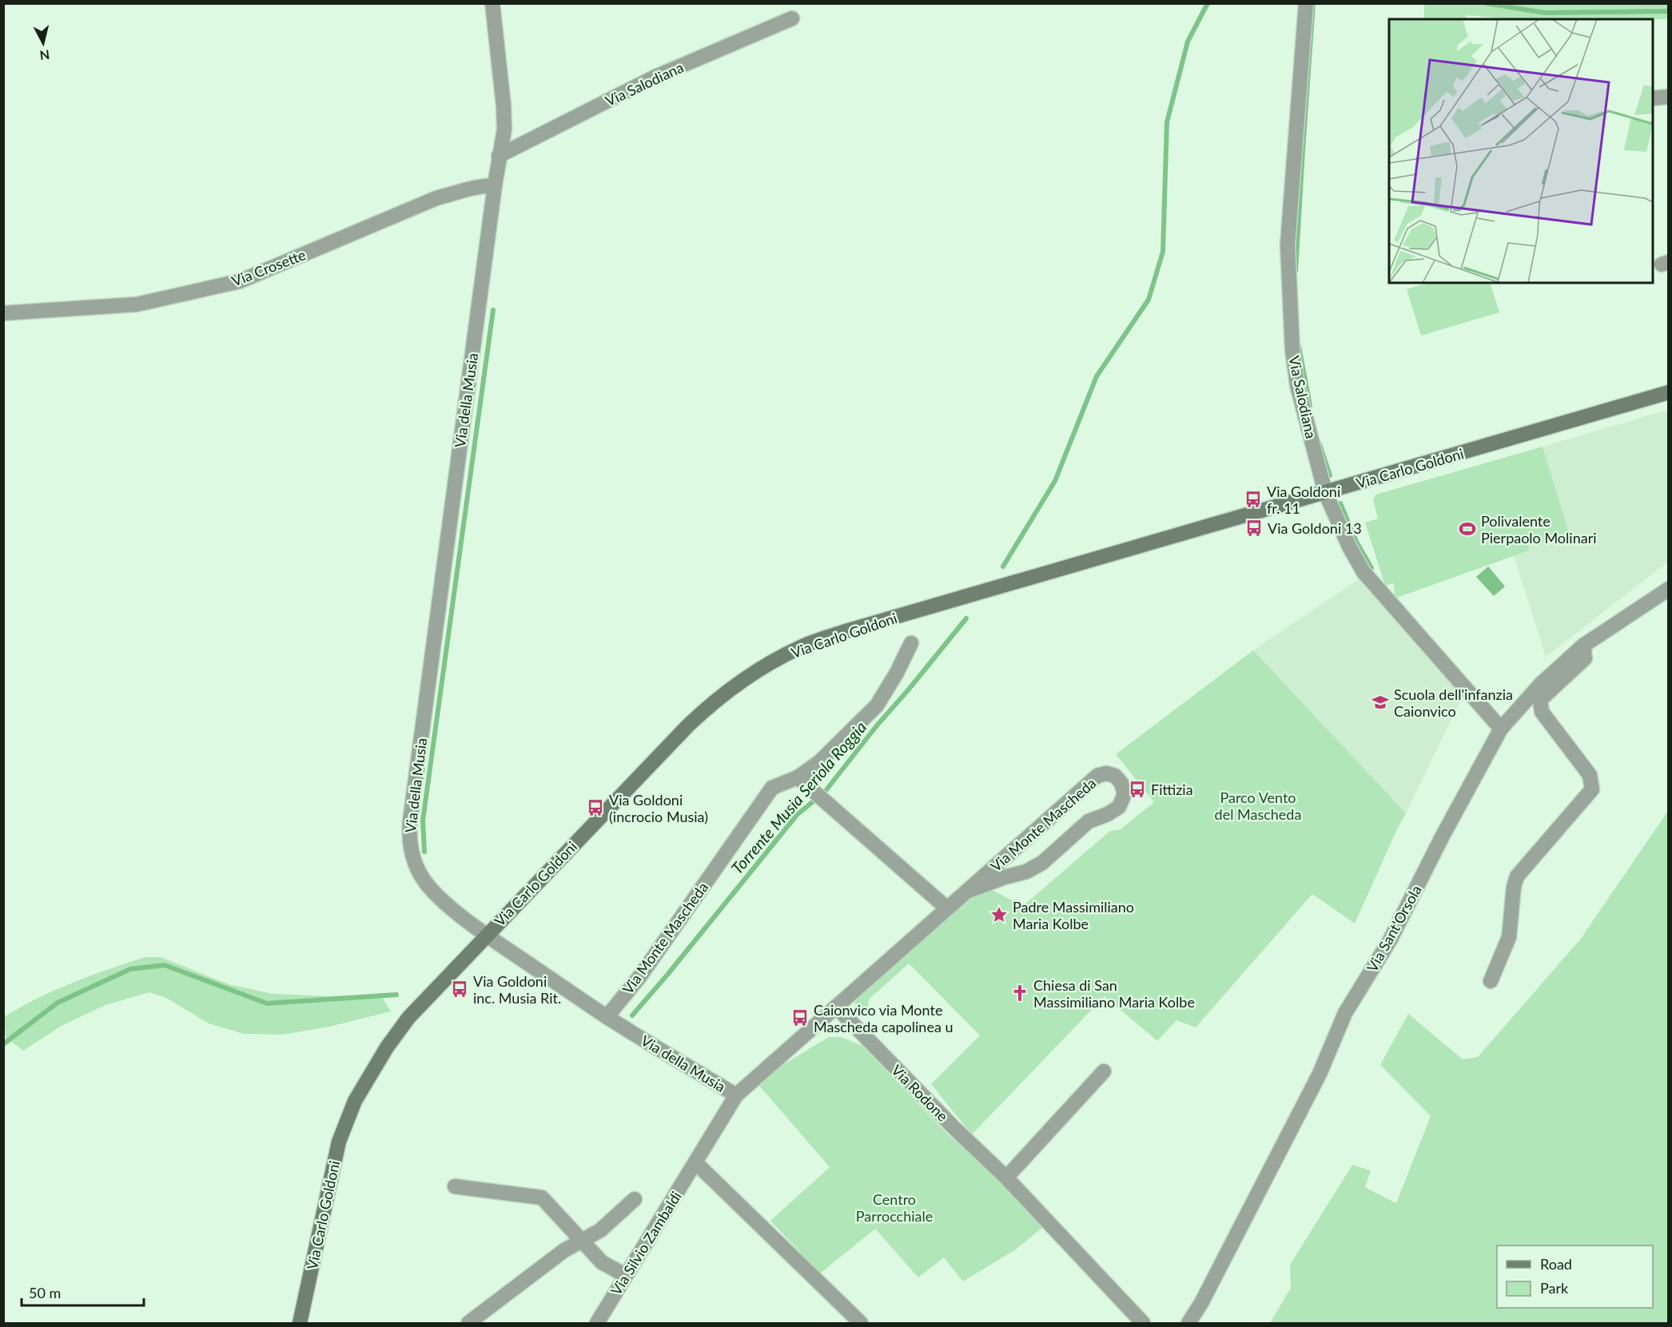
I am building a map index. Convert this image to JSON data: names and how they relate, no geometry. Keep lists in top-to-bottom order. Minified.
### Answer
{"streets":{"street":["Via Salodiana","Via Crosette","Via della Musia","Via Carlo Goldoni","Via Monte Mascheda","Via Sant'Orsola","Via Rodone","Via Silvio Zambaldi"]},"crossings":[["Via Salodiana","Via della Musia"],["Via Salodiana","Via Carlo Goldoni"],["Via Salodiana","Via Sant'Orsola"],["Via Crosette","Via della Musia"],["Via della Musia","Via Carlo Goldoni"],["Via della Musia","Via Monte Mascheda"],["Via della Musia","Via Silvio Zambaldi"],["Via Monte Mascheda","Via Rodone"]],"water":["Torrente Musia Seriola Roggia"],"parks":["Parco Vento del Mascheda","Centro Parrocchiale"],"places":{"bus stop":["Via Goldoni fr. 11","Via Goldoni 13","Fittizia","Via Goldoni (incrocio Musia)","Via Goldoni inc. Musia Rit.","Caionvico via Monte Mascheda capolinea u"],"sports":["Polivalente Pierpaolo Molinari"],"school or university":["Scuola dell'infanzia Caionvico"],"place":["Padre Massimiliano Maria Kolbe"],"church":["Chiesa di San Massimiliano Maria Kolbe"]},"legend":["Road","Park"],"scale_bar":"50 m","north":"bottom"}
